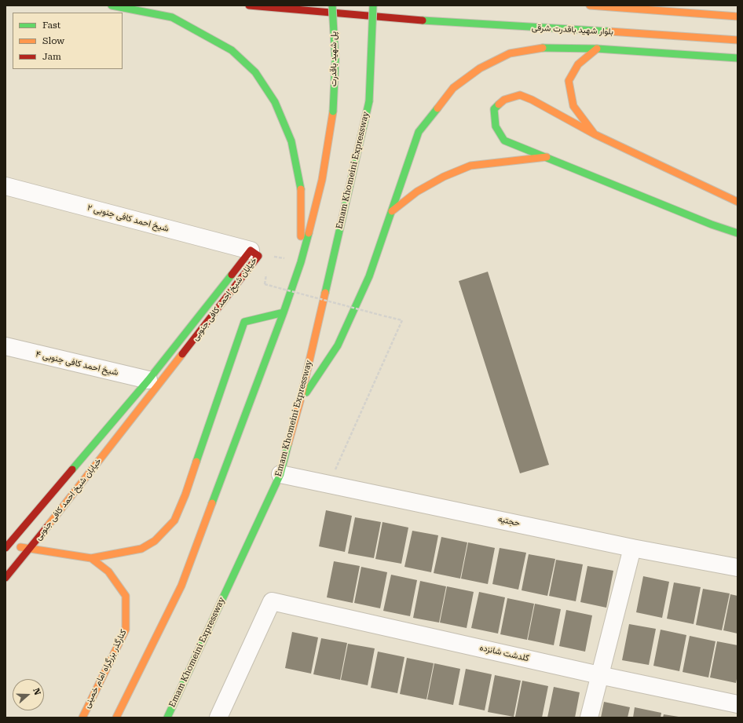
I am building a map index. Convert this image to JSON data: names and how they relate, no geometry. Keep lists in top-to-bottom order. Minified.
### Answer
{"streets":{"main road":["بلوار شهید باقدرت شرقی","پل شهید باقدرت","Emam Khomeini Expressway","خیابان شیخ احمد کافی جنوبی","کنارگذر بزرگراه امام خمینی"],"street":["شیخ احمد کافی جنوبی ۲","شیخ احمد کافی جنوبی ۴","حجتیه","گلدشت شانزده"]},"crossings":[["Emam Khomeini Expressway","حجتیه"],["شیخ احمد کافی جنوبی ۲","خیابان شیخ احمد کافی جنوبی"],["خیابان شیخ احمد کافی جنوبی","شیخ احمد کافی جنوبی ۴"]],"legend":["Fast","Slow","Jam"],"north":"right"}
